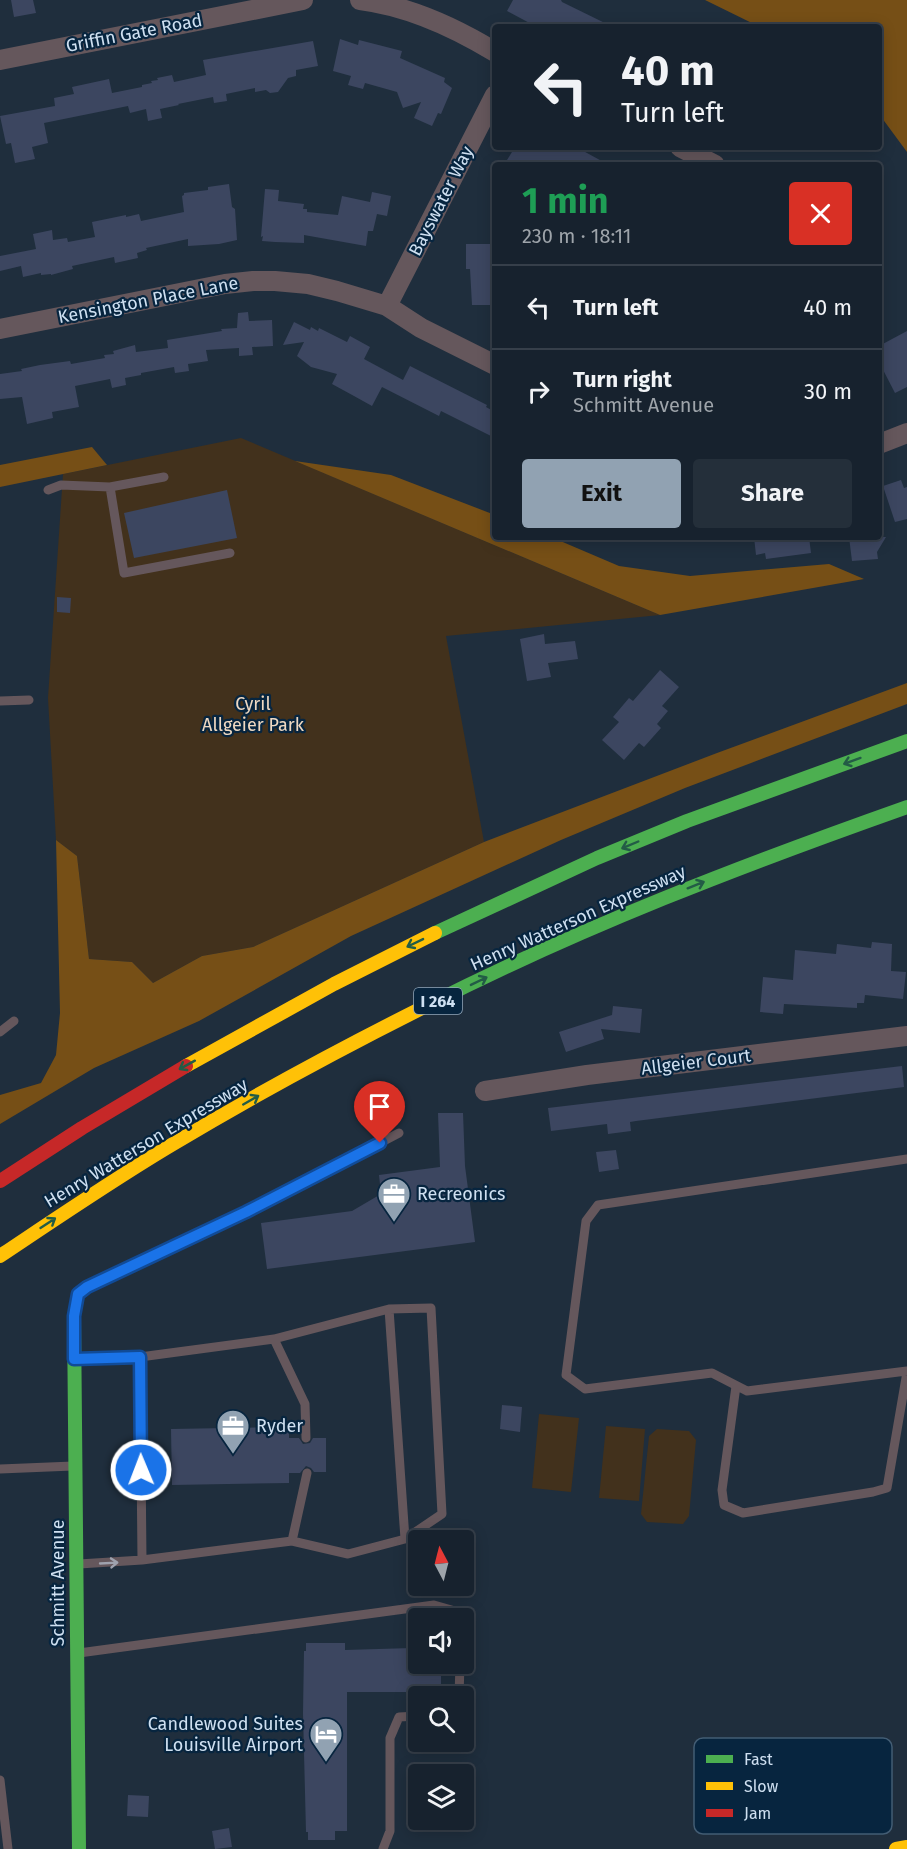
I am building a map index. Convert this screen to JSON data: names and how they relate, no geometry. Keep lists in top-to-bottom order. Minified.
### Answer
{"streets":{"main road":["Henry Watterson Expressway","I 264","Schmitt Avenue"],"street":["Griffin Gate Road","Bayswater Way","Kensington Place Lane","Allgeier Court"]},"crossings":[["Bayswater Way","Kensington Place Lane"]],"parks":["Cyril Allgeier Park"],"places":{"office":["Recreonics","Ryder"],"hotel":["Candlewood Suites Louisville Airport"]},"legend":["Fast","Slow","Jam"],"north":"top","page":{"turn":["40 m","Turn left"],"heading":["1 min","230 m · 18:11"],"list":[{"name":"Turn left","value":"40 m"},{"name":"Turn right","note":"Schmitt Avenue","value":"30 m"}],"buttons":["Exit","Share"]}}
